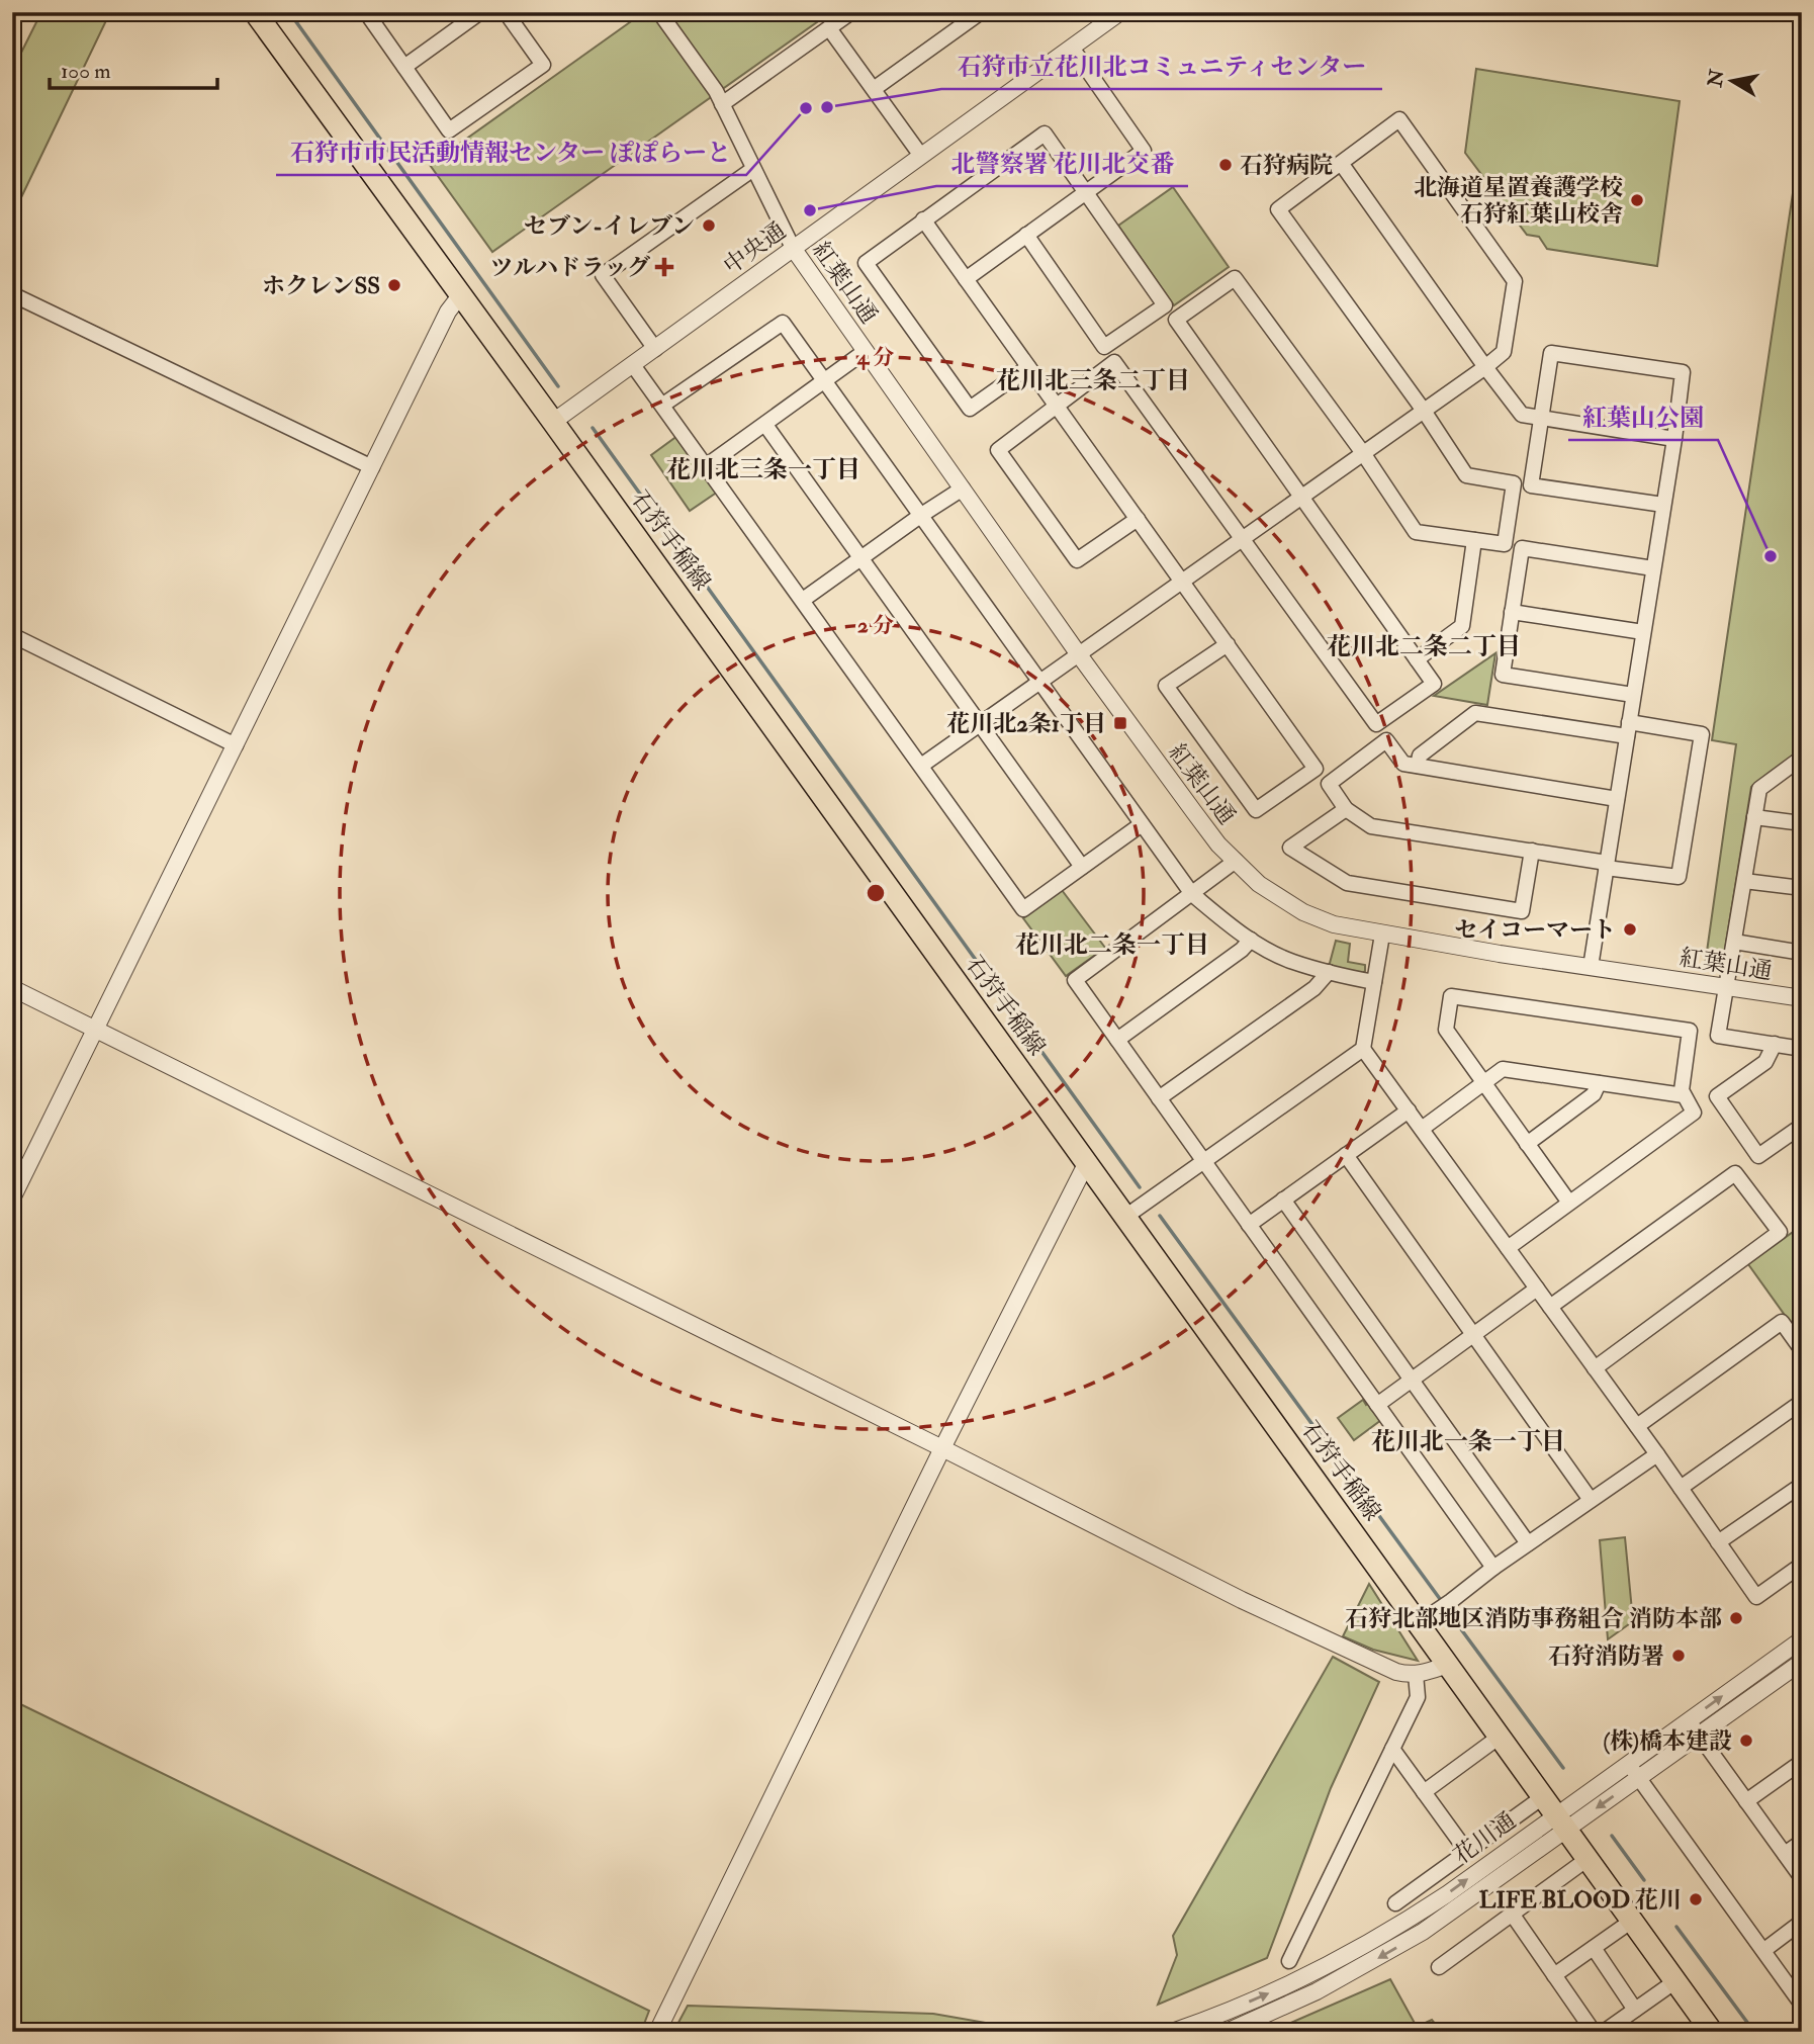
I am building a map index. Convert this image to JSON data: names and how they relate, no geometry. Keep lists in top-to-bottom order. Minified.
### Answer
{"streets":{"main road":["石狩手稲線"],"street":["中央通","紅葉山通","花川通"]},"crossings":[["中央通","紅葉山通"],["中央通","石狩手稲線"],["石狩手稲線","花川通"]],"districts":["花川北三条二丁目","花川北三条一丁目","花川北二条二丁目","花川北二条一丁目","花川北一条一丁目"],"places":{"other":["石狩市立花川北コミュニティセンター","石狩市市民活動情報センター ぽぽらーと","石狩病院","北海道星置養護学校 石狩紅葉山校舎","北警察署 花川北交番","セブン-イレブン","ホクレンSS","紅葉山公園","セイコーマート","石狩北部地区消防事務組合 消防本部","石狩消防署","(株)橋本建設","LIFE BLOOD 花川"],"health":["ツルハドラッグ"],"transit":["花川北2条1丁目"]},"scale_bar":"100 m","north":"left","rings":["4 分","2 分"]}
